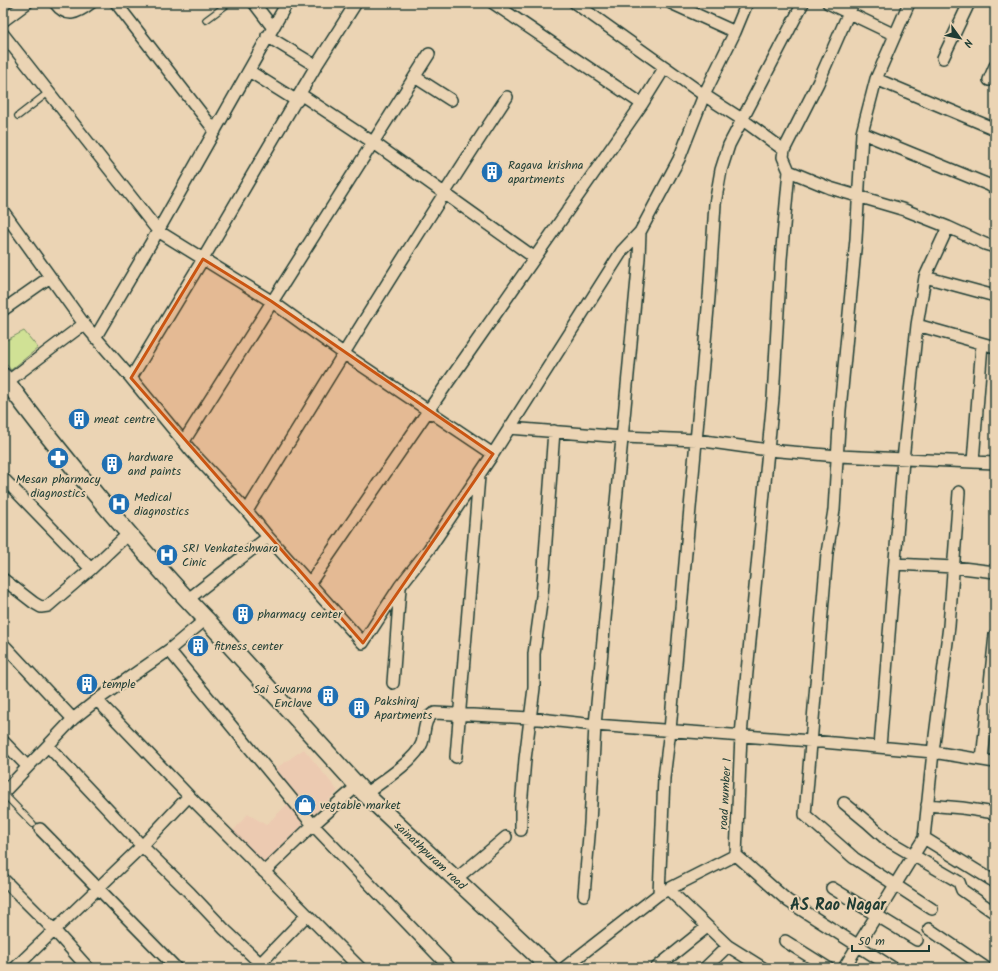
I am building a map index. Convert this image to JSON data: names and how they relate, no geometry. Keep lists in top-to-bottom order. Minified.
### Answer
{"streets":{"street":["road number 1","sainathpuram road"]},"districts":["AS Rao Nagar"],"places":{"building":["Ragava krishna apartments","meat centre","hardware and paints","pharmacy center","fitness center","temple","Sai Suvarna Enclave","Pakshiraj Apartments"],"pharmacy":["Mesan pharmacy diagnostics"],"hospital":["Medical diagnostics","SRI Venkateshwara Cinic"],"shop":["vegtable market"]},"scale_bar":"50 m","north":"bottom right"}
